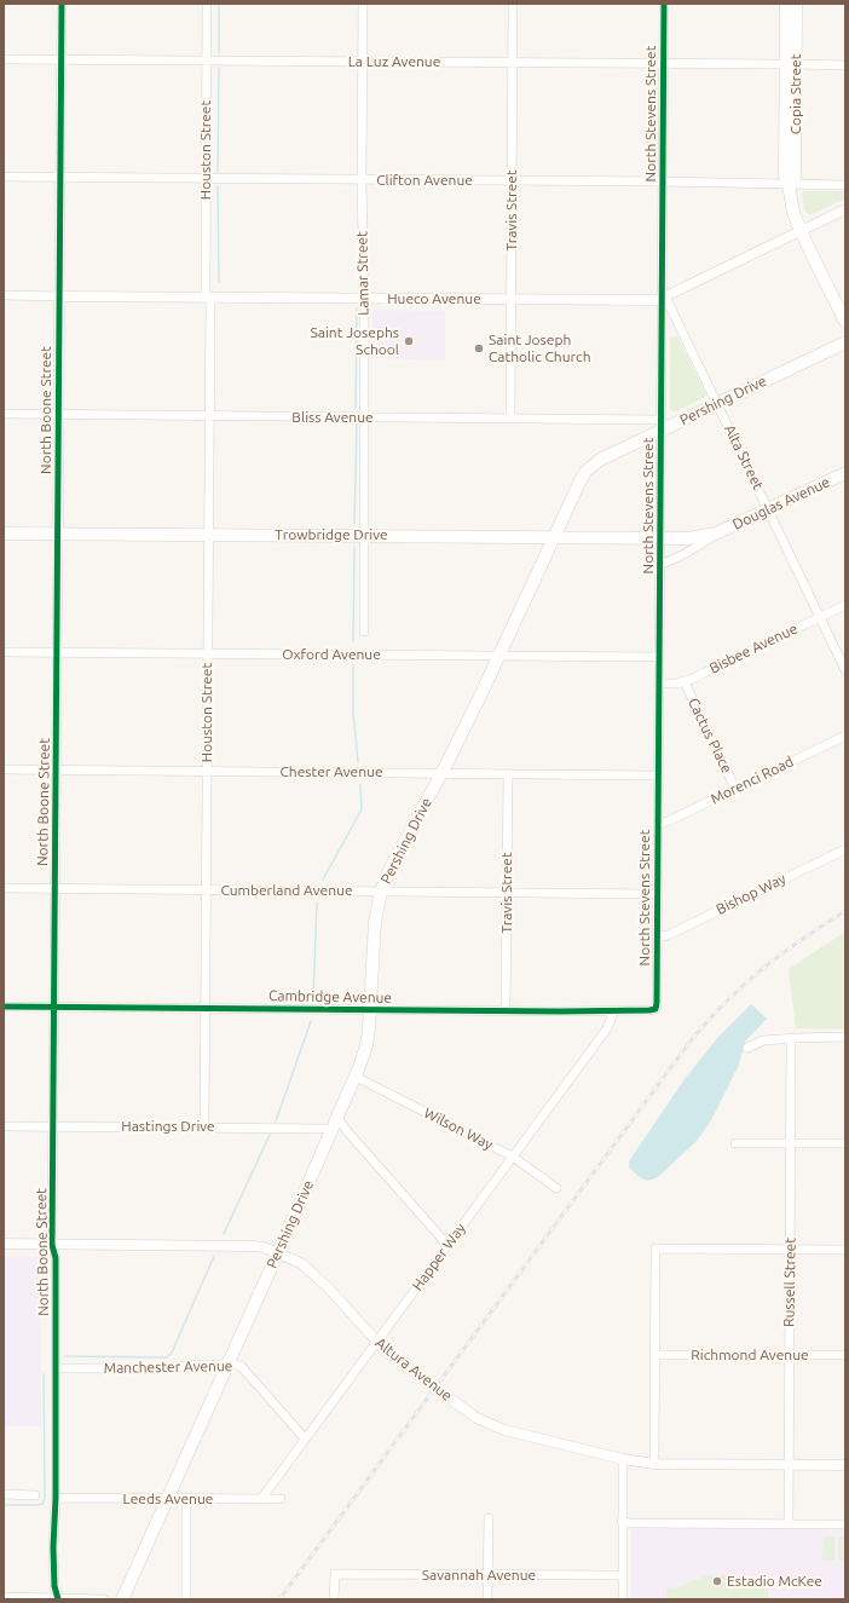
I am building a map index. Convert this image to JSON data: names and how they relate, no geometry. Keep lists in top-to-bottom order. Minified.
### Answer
{"streets":{"main road":["Copia Street","Pershing Drive","Douglas Avenue","Trowbridge Drive"],"street":["La Luz Avenue","North Stevens Street","Houston Street","Clifton Avenue","Travis Street","Lamar Street","Hueco Avenue","North Boone Street","Bliss Avenue","Alta Street","Bisbee Avenue","Oxford Avenue","Cactus Place","Chester Avenue","Morenci Road","Cumberland Avenue","Bishop Way","Cambridge Avenue","Hastings Drive","Wilson Way","Happer Way","Russell Street","Richmond Avenue","Manchester Avenue","Altura Avenue","Leeds Avenue","Savannah Avenue"]},"crossings":[["La Luz Avenue","Copia Street"],["La Luz Avenue","North Stevens Street"],["La Luz Avenue","Houston Street"],["La Luz Avenue","Travis Street"],["La Luz Avenue","Lamar Street"],["La Luz Avenue","North Boone Street"],["Copia Street","Clifton Avenue"],["Copia Street","Hueco Avenue"],["North Stevens Street","Clifton Avenue"],["North Stevens Street","Hueco Avenue"],["North Stevens Street","Pershing Drive"],["North Stevens Street","Bliss Avenue"],["North Stevens Street","Alta Street"],["North Stevens Street","Douglas Avenue"],["North Stevens Street","Trowbridge Drive"],["North Stevens Street","Bisbee Avenue"],["North Stevens Street","Oxford Avenue"],["North Stevens Street","Chester Avenue"],["North Stevens Street","Morenci Road"],["North Stevens Street","Cumberland Avenue"],["North Stevens Street","Bishop Way"],["North Stevens Street","Cambridge Avenue"],["Houston Street","Clifton Avenue"],["Houston Street","Hueco Avenue"],["Houston Street","Bliss Avenue"],["Houston Street","Trowbridge Drive"],["Houston Street","Oxford Avenue"],["Houston Street","Chester Avenue"],["Houston Street","Cumberland Avenue"],["Houston Street","Cambridge Avenue"],["Houston Street","Hastings Drive"],["Clifton Avenue","Travis Street"],["Clifton Avenue","Lamar Street"],["Clifton Avenue","North Boone Street"],["Travis Street","Hueco Avenue"],["Travis Street","Bliss Avenue"],["Travis Street","Chester Avenue"],["Travis Street","Cumberland Avenue"],["Travis Street","Cambridge Avenue"],["Lamar Street","Hueco Avenue"],["Lamar Street","Bliss Avenue"],["Lamar Street","Trowbridge Drive"],["Hueco Avenue","North Boone Street"],["Hueco Avenue","Alta Street"],["Pershing Drive","Bliss Avenue"],["Pershing Drive","Alta Street"],["Pershing Drive","Trowbridge Drive"],["Pershing Drive","Oxford Avenue"],["Pershing Drive","Chester Avenue"],["Pershing Drive","Cumberland Avenue"],["Pershing Drive","Cambridge Avenue"],["Pershing Drive","Hastings Drive"],["Pershing Drive","Wilson Way"],["Pershing Drive","Manchester Avenue"],["Pershing Drive","Altura Avenue"],["Pershing Drive","Leeds Avenue"],["North Boone Street","Bliss Avenue"],["North Boone Street","Trowbridge Drive"],["North Boone Street","Oxford Avenue"],["North Boone Street","Chester Avenue"],["North Boone Street","Cumberland Avenue"],["North Boone Street","Cambridge Avenue"],["North Boone Street","Hastings Drive"],["North Boone Street","Manchester Avenue"],["North Boone Street","Altura Avenue"],["North Boone Street","Leeds Avenue"],["Alta Street","Douglas Avenue"],["Alta Street","Bisbee Avenue"],["Douglas Avenue","Trowbridge Drive"],["Bisbee Avenue","Cactus Place"],["Cactus Place","Morenci Road"],["Cambridge Avenue","Happer Way"],["Wilson Way","Happer Way"],["Happer Way","Manchester Avenue"],["Happer Way","Altura Avenue"],["Happer Way","Leeds Avenue"],["Russell Street","Richmond Avenue"],["Russell Street","Altura Avenue"]],"places":["Saint Josephs School","Saint Joseph Catholic Church","Estadio McKee"]}
